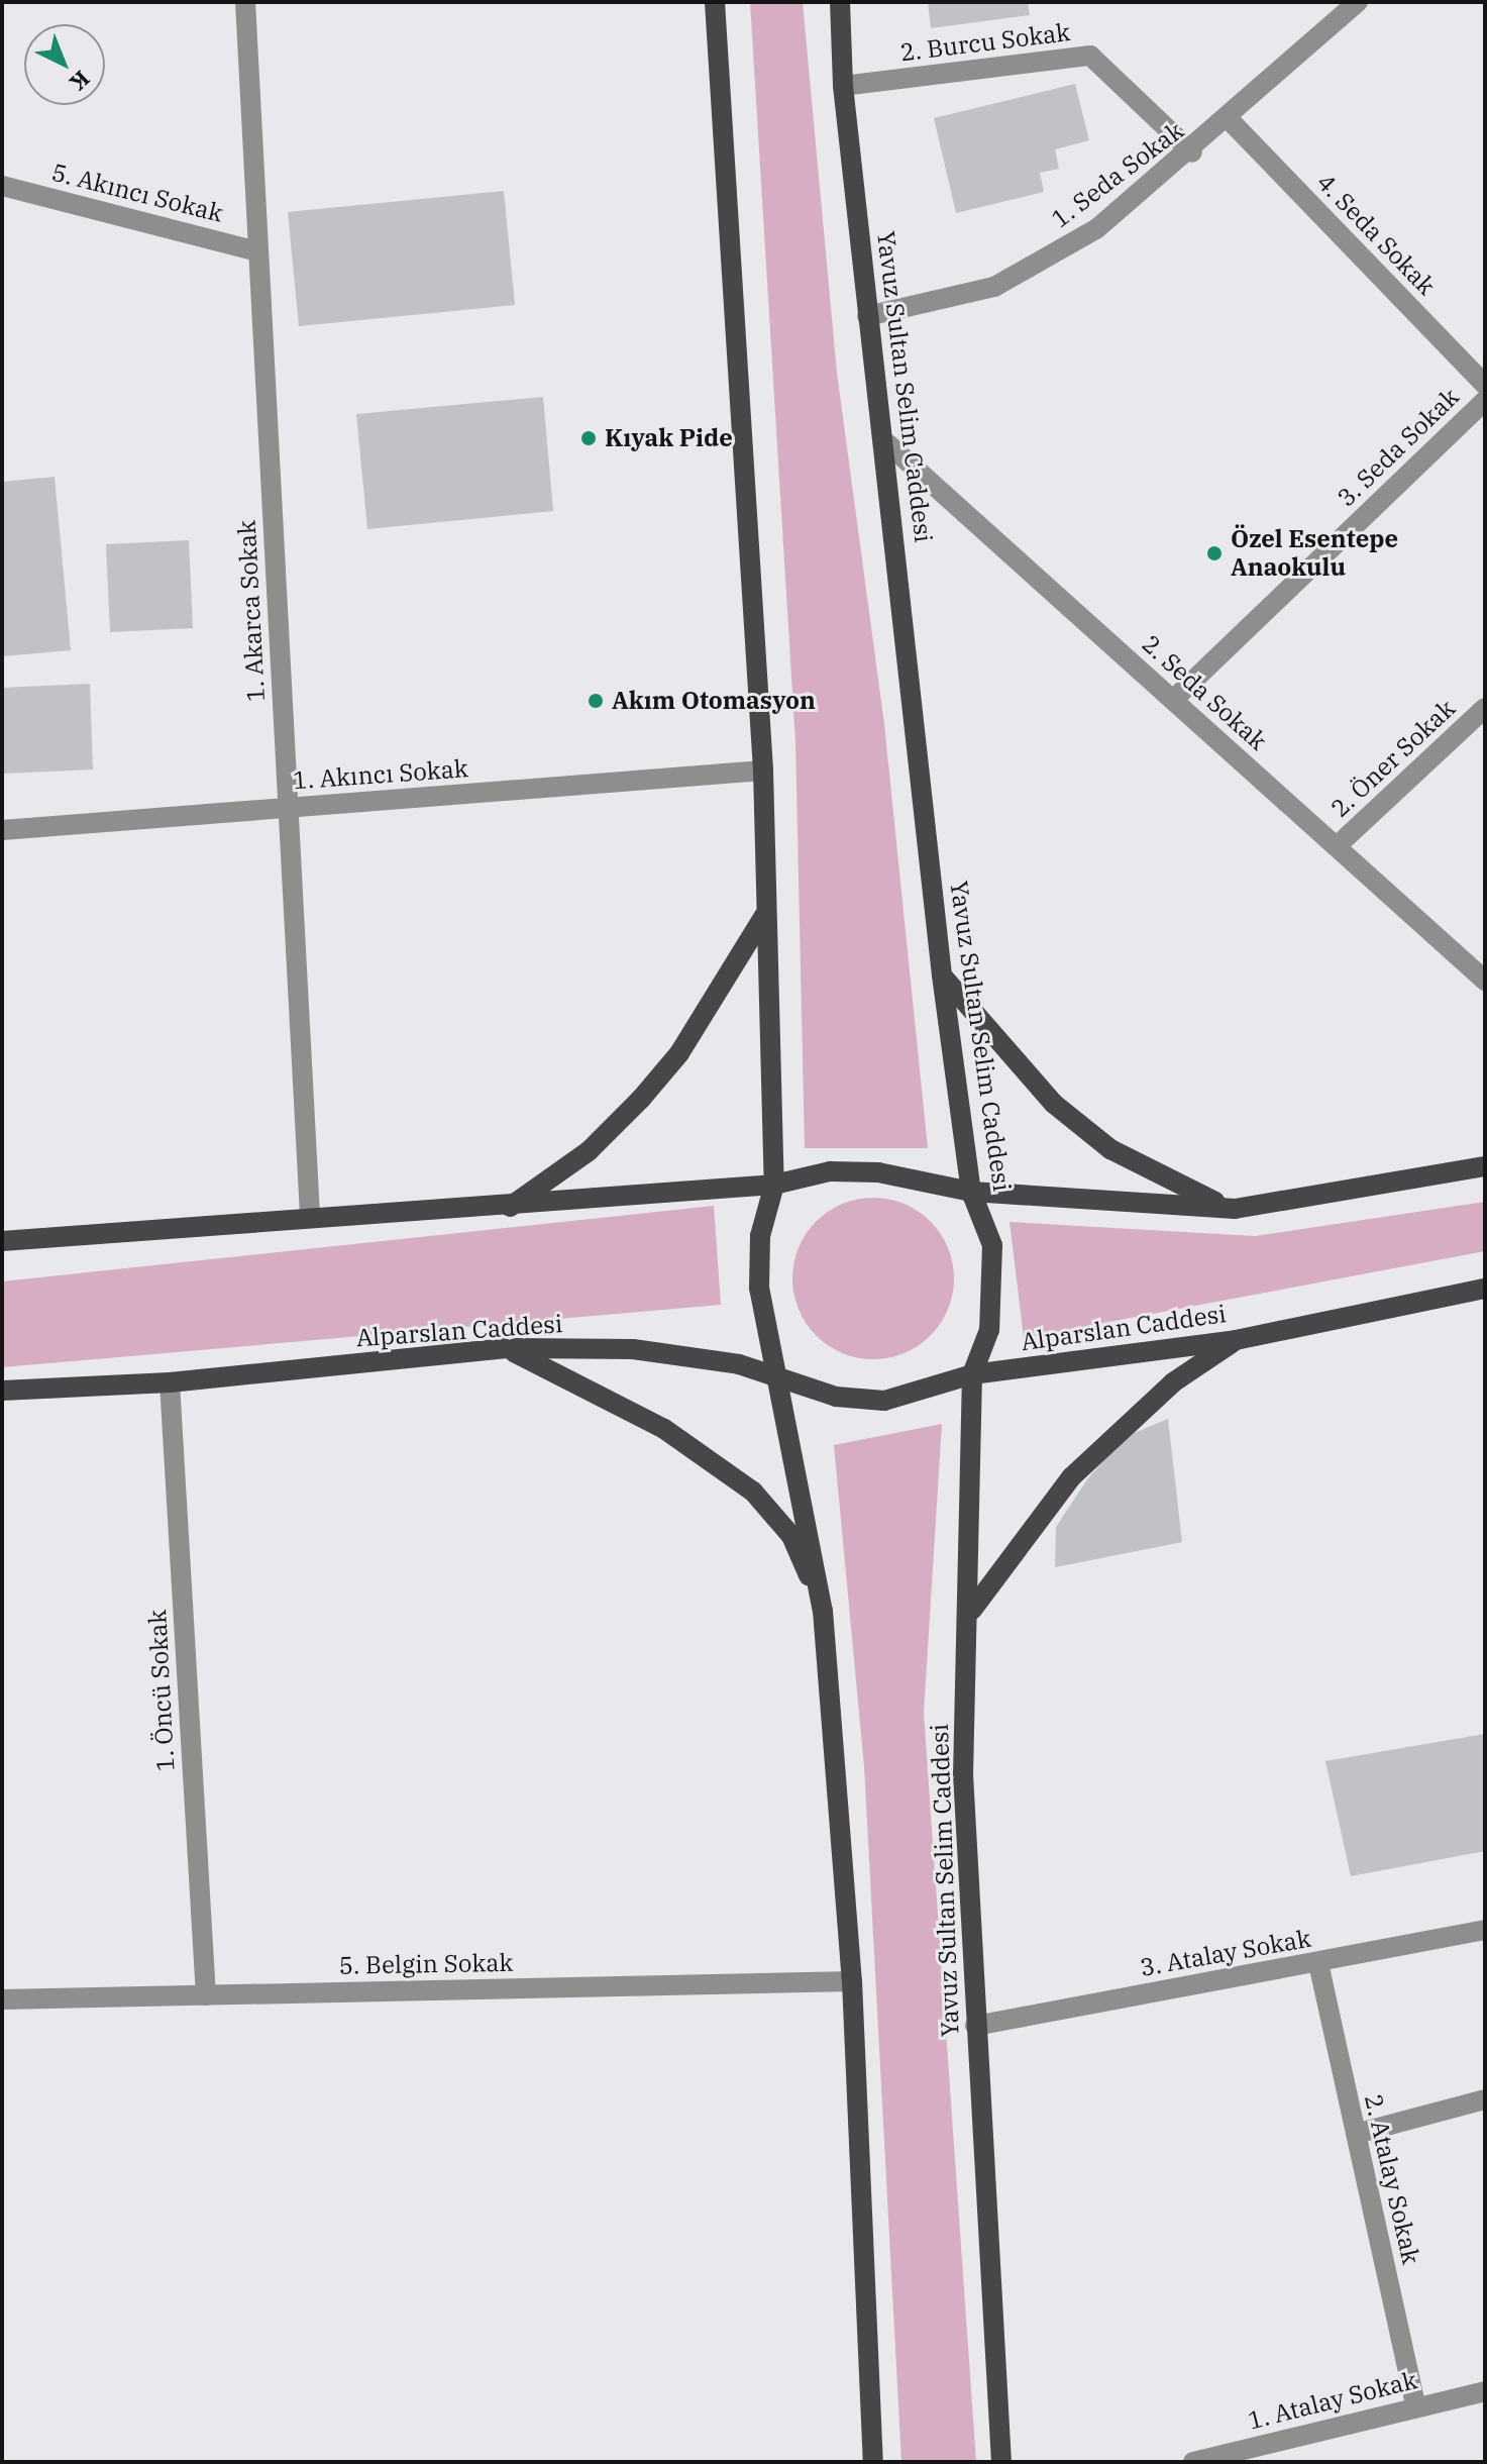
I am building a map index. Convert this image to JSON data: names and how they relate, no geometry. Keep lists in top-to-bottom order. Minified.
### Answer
{"streets":{"main road":["Yavuz Sultan Selim Caddesi","Alparslan Caddesi"],"street":["2. Burcu Sokak","1. Seda Sokak","5. Akıncı Sokak","4. Seda Sokak","3. Seda Sokak","1. Akarca Sokak","2. Seda Sokak","2. Öner Sokak","1. Akıncı Sokak","1. Öncü Sokak","3. Atalay Sokak","5. Belgin Sokak","2. Atalay Sokak","1. Atalay Sokak"]},"crossings":[["2. Burcu Sokak","1. Seda Sokak"],["2. Burcu Sokak","Yavuz Sultan Selim Caddesi"],["1. Seda Sokak","4. Seda Sokak"],["1. Seda Sokak","Yavuz Sultan Selim Caddesi"],["5. Akıncı Sokak","1. Akarca Sokak"],["Yavuz Sultan Selim Caddesi","2. Seda Sokak"],["Yavuz Sultan Selim Caddesi","Alparslan Caddesi"],["Yavuz Sultan Selim Caddesi","3. Atalay Sokak"],["3. Seda Sokak","2. Seda Sokak"],["1. Akarca Sokak","1. Akıncı Sokak"],["2. Seda Sokak","2. Öner Sokak"],["Alparslan Caddesi","1. Öncü Sokak"],["1. Öncü Sokak","5. Belgin Sokak"],["3. Atalay Sokak","2. Atalay Sokak"],["2. Atalay Sokak","1. Atalay Sokak"]],"places":["Kıyak Pide","Özel Esentepe Anaokulu","Akım Otomasyon"],"north":"bottom right"}
